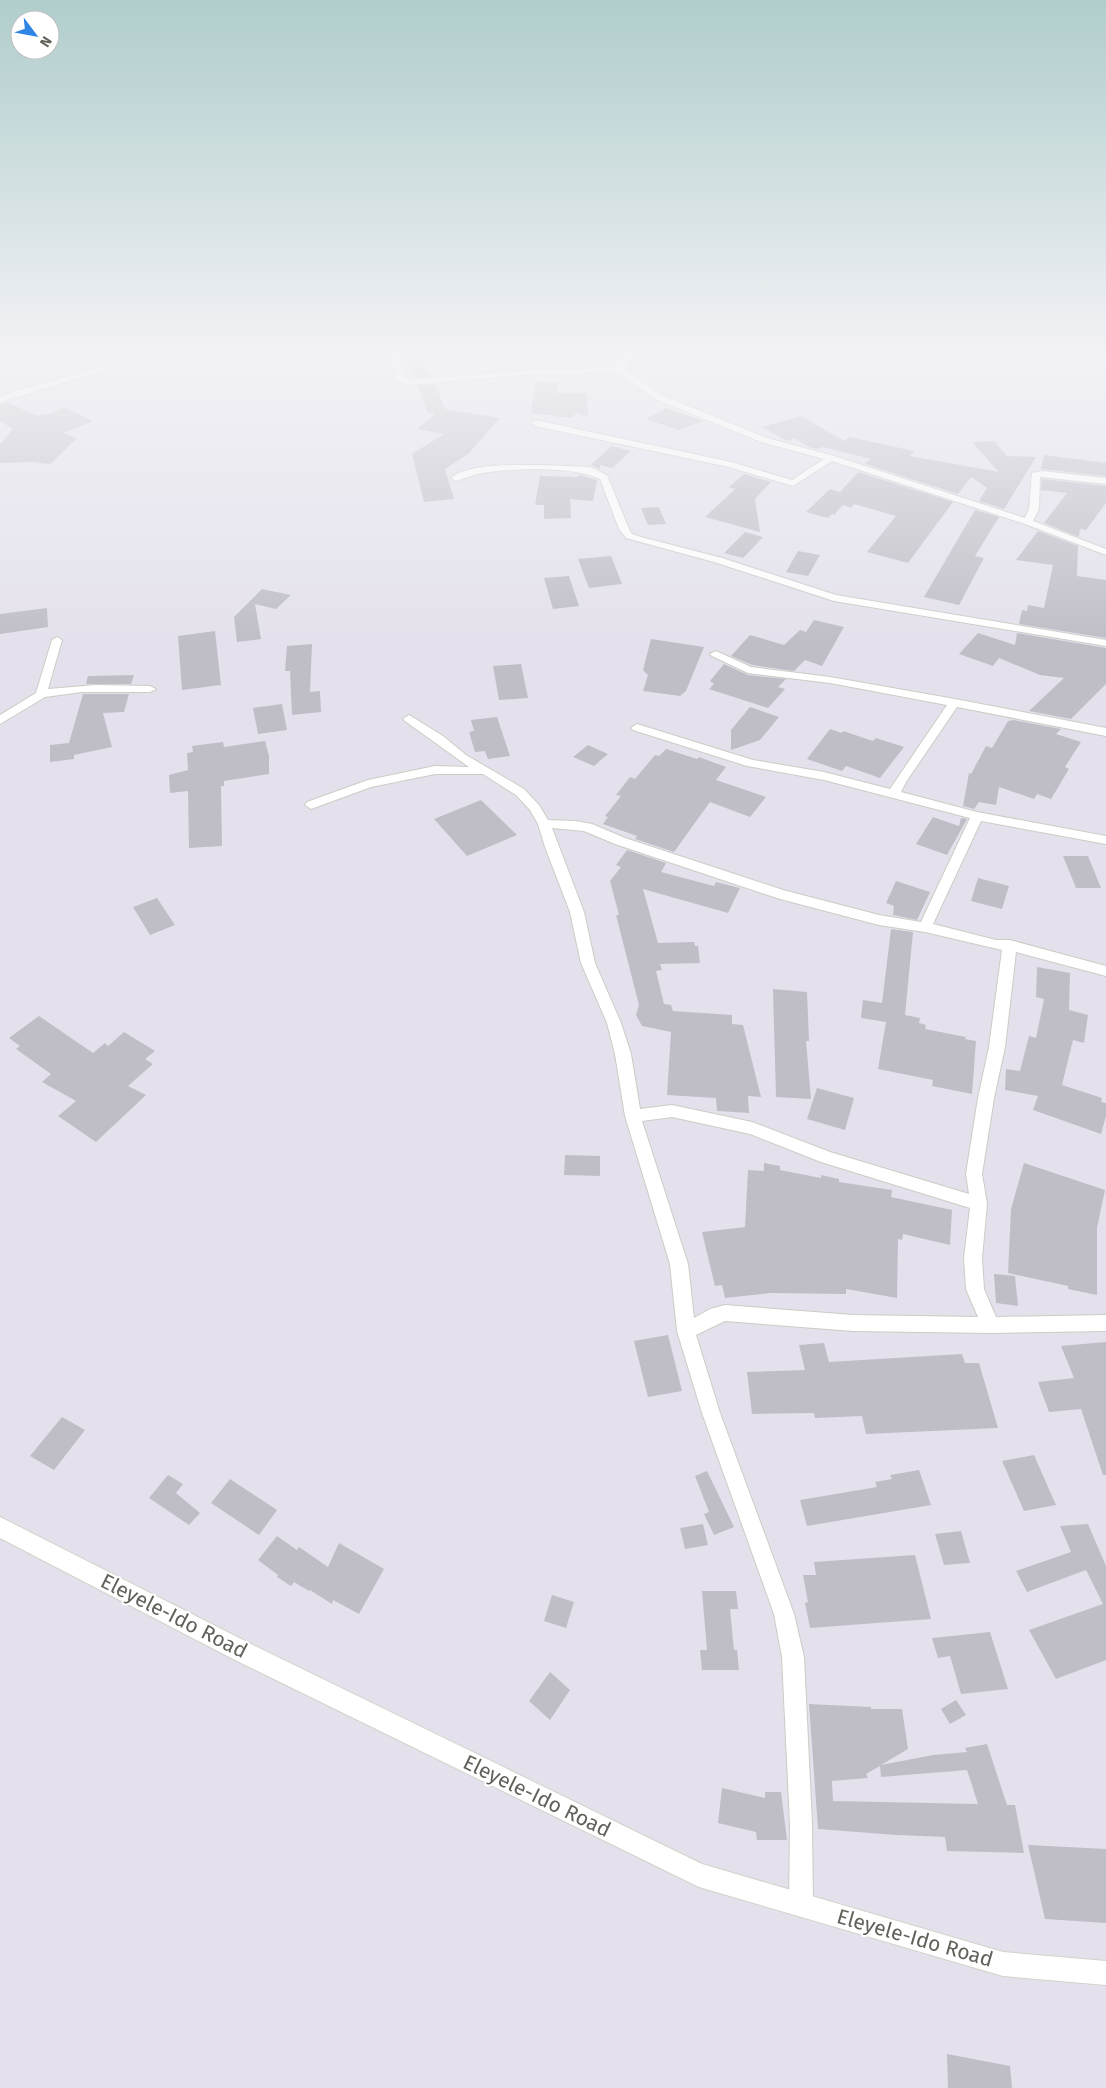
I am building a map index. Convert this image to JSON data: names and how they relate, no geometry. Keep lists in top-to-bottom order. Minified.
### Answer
{"streets":{"street":["Eleyele-Ido Road"]},"north":"bottom right"}
